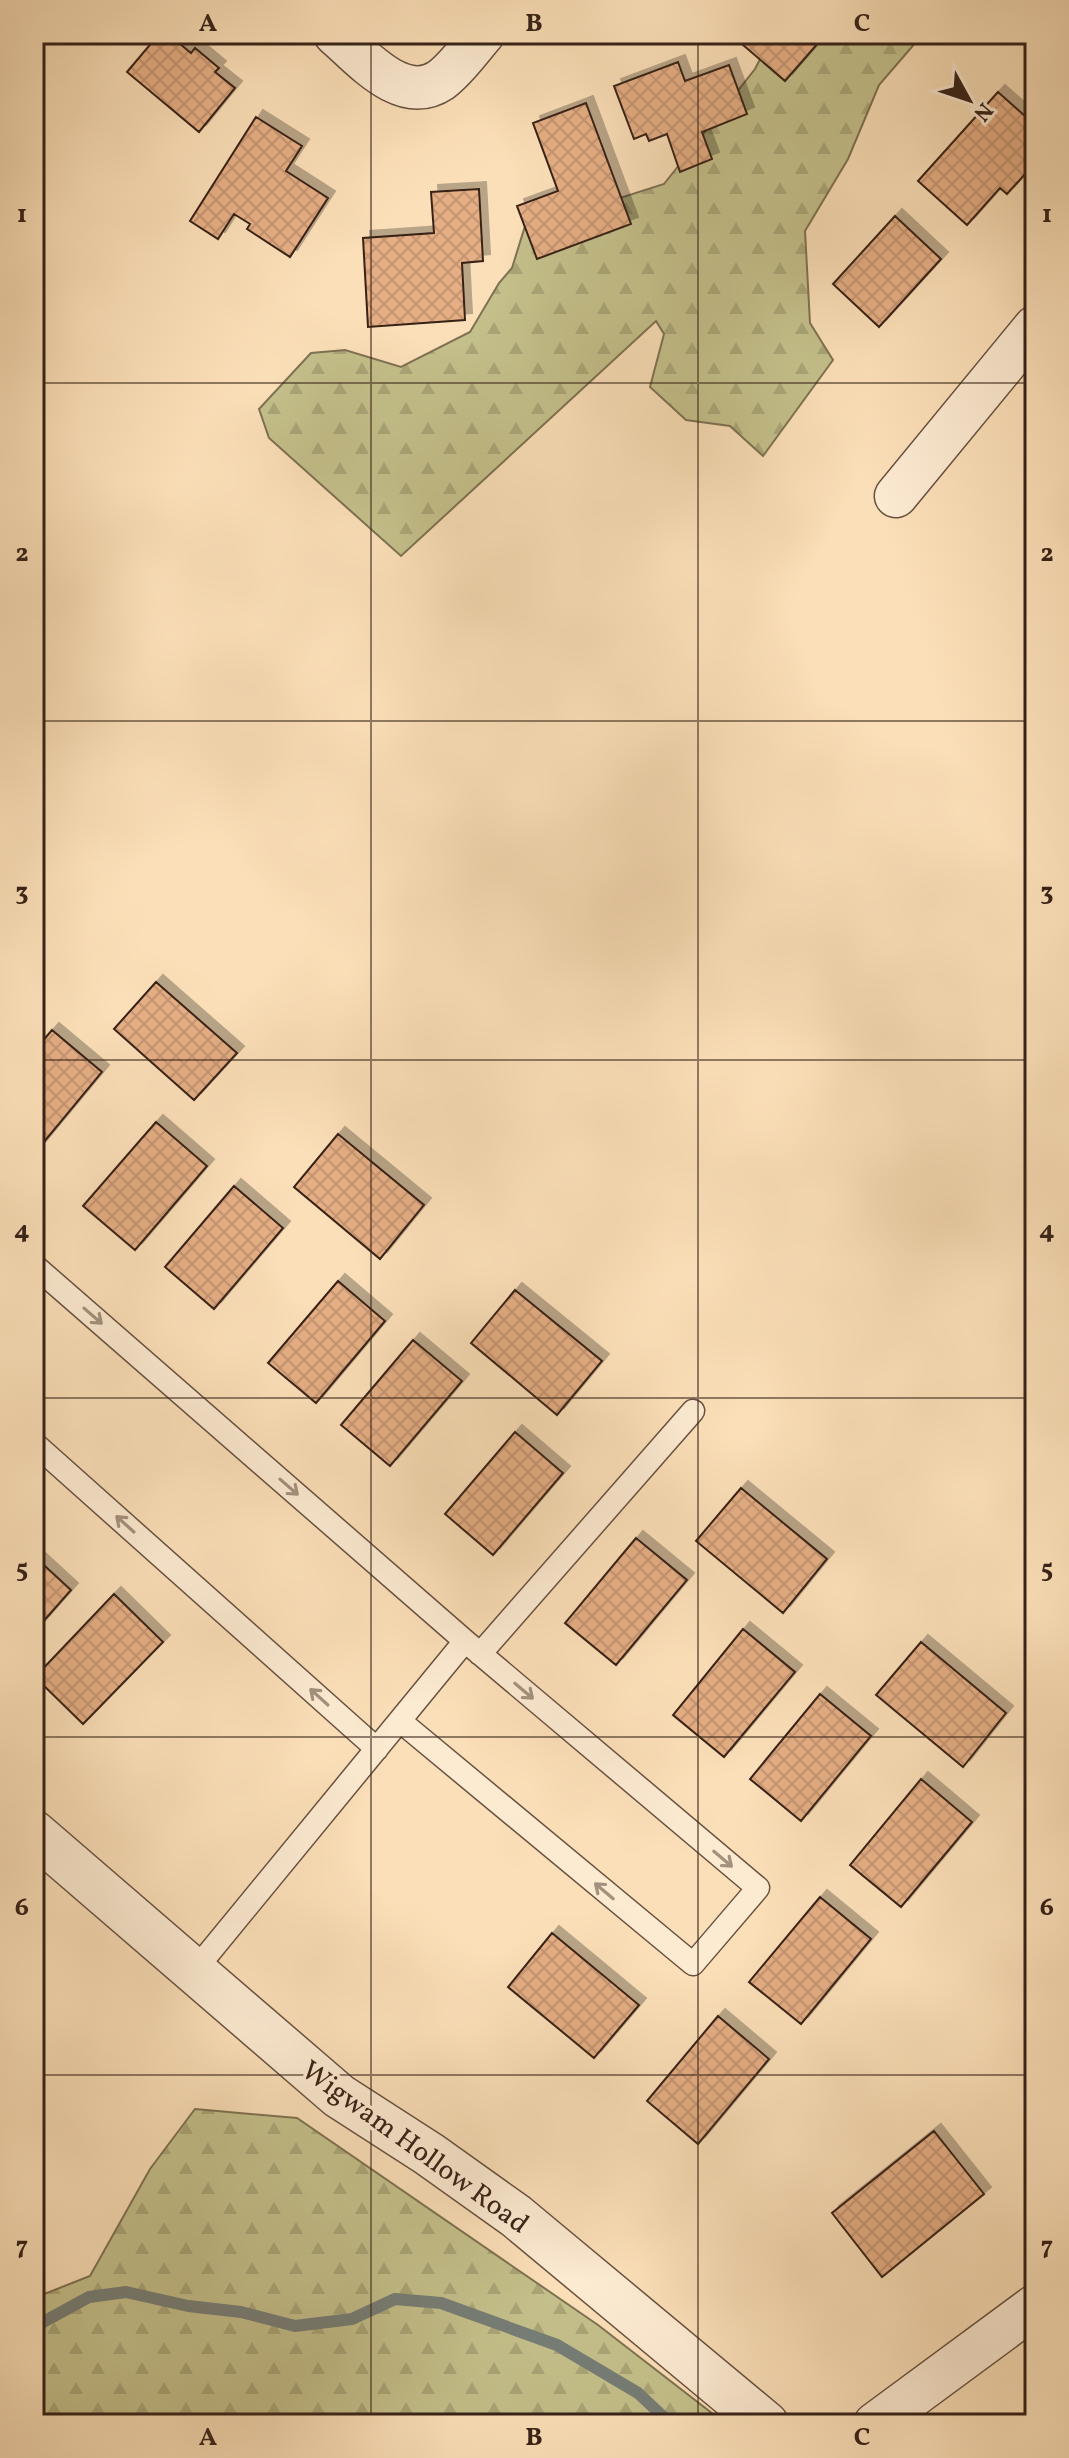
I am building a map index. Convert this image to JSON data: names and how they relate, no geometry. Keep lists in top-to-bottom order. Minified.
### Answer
{"streets":{"street":["Wigwam Hollow Road"]},"north":"bottom right","grid":{"columns":["A","B","C"],"rows":["1","2","3","4","5","6","7"]}}
